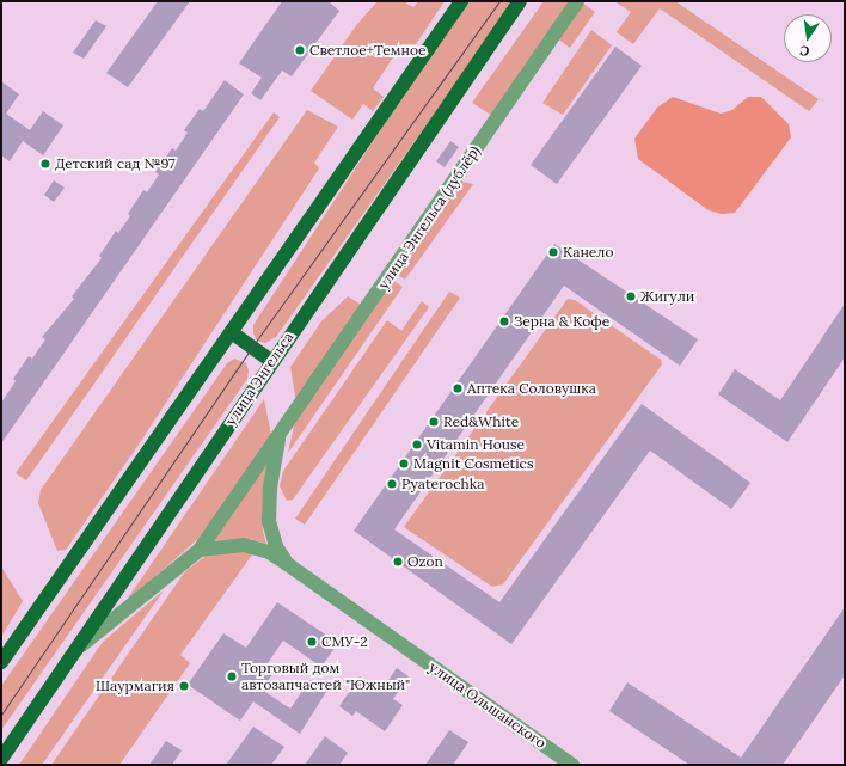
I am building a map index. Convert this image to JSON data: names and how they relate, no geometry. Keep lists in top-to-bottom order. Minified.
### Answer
{"streets":{"main road":["улица Энгельса"],"street":["улица Энгельса (дублёр)","улица Ольшанского"]},"crossings":[["улица Энгельса (дублёр)","улица Энгельса"],["улица Энгельса (дублёр)","улица Ольшанского"]],"places":["Светлое+Темное","Детский сад №97","Канело","Жигули","Зерна & Кофе","Аптека Соловушка","Red&White","Vitamin House","Magnit Cosmetics","Pyaterochka","Ozon","СМУ-2","Торговый дом автозапчастей \"Южный\"","Шаурмагия"],"north":"bottom"}
